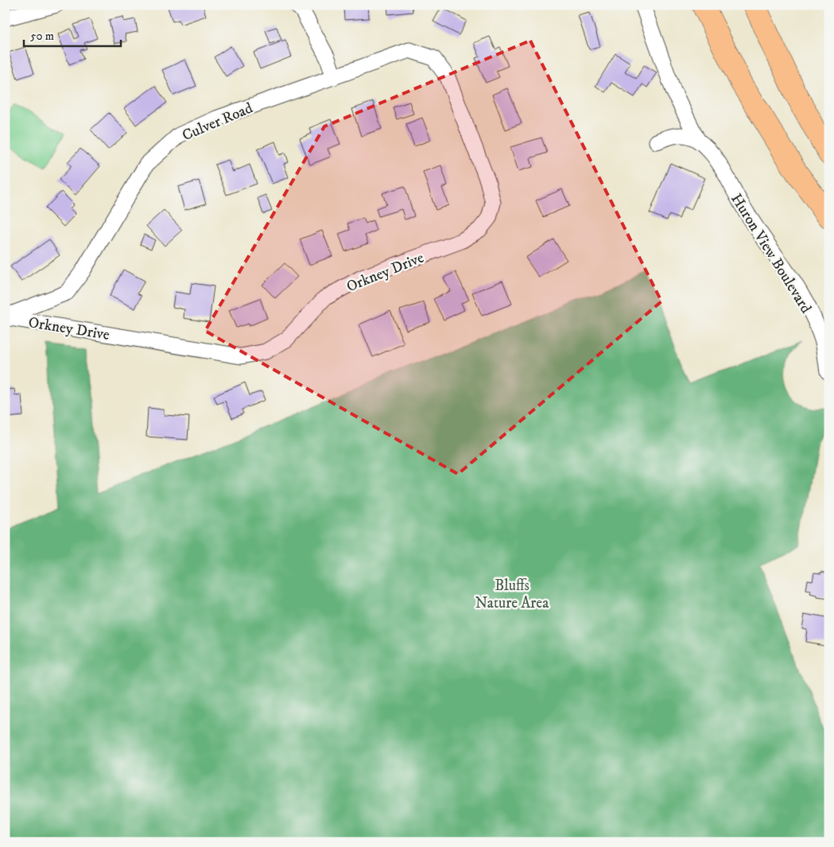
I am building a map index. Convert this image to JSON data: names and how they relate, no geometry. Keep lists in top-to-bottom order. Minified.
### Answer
{"streets":{"street":["Culver Road","Huron View Boulevard","Orkney Drive"]},"crossings":[["Culver Road","Orkney Drive"]],"parks":["Bluffs Nature Area"],"scale_bar":"50 m"}
